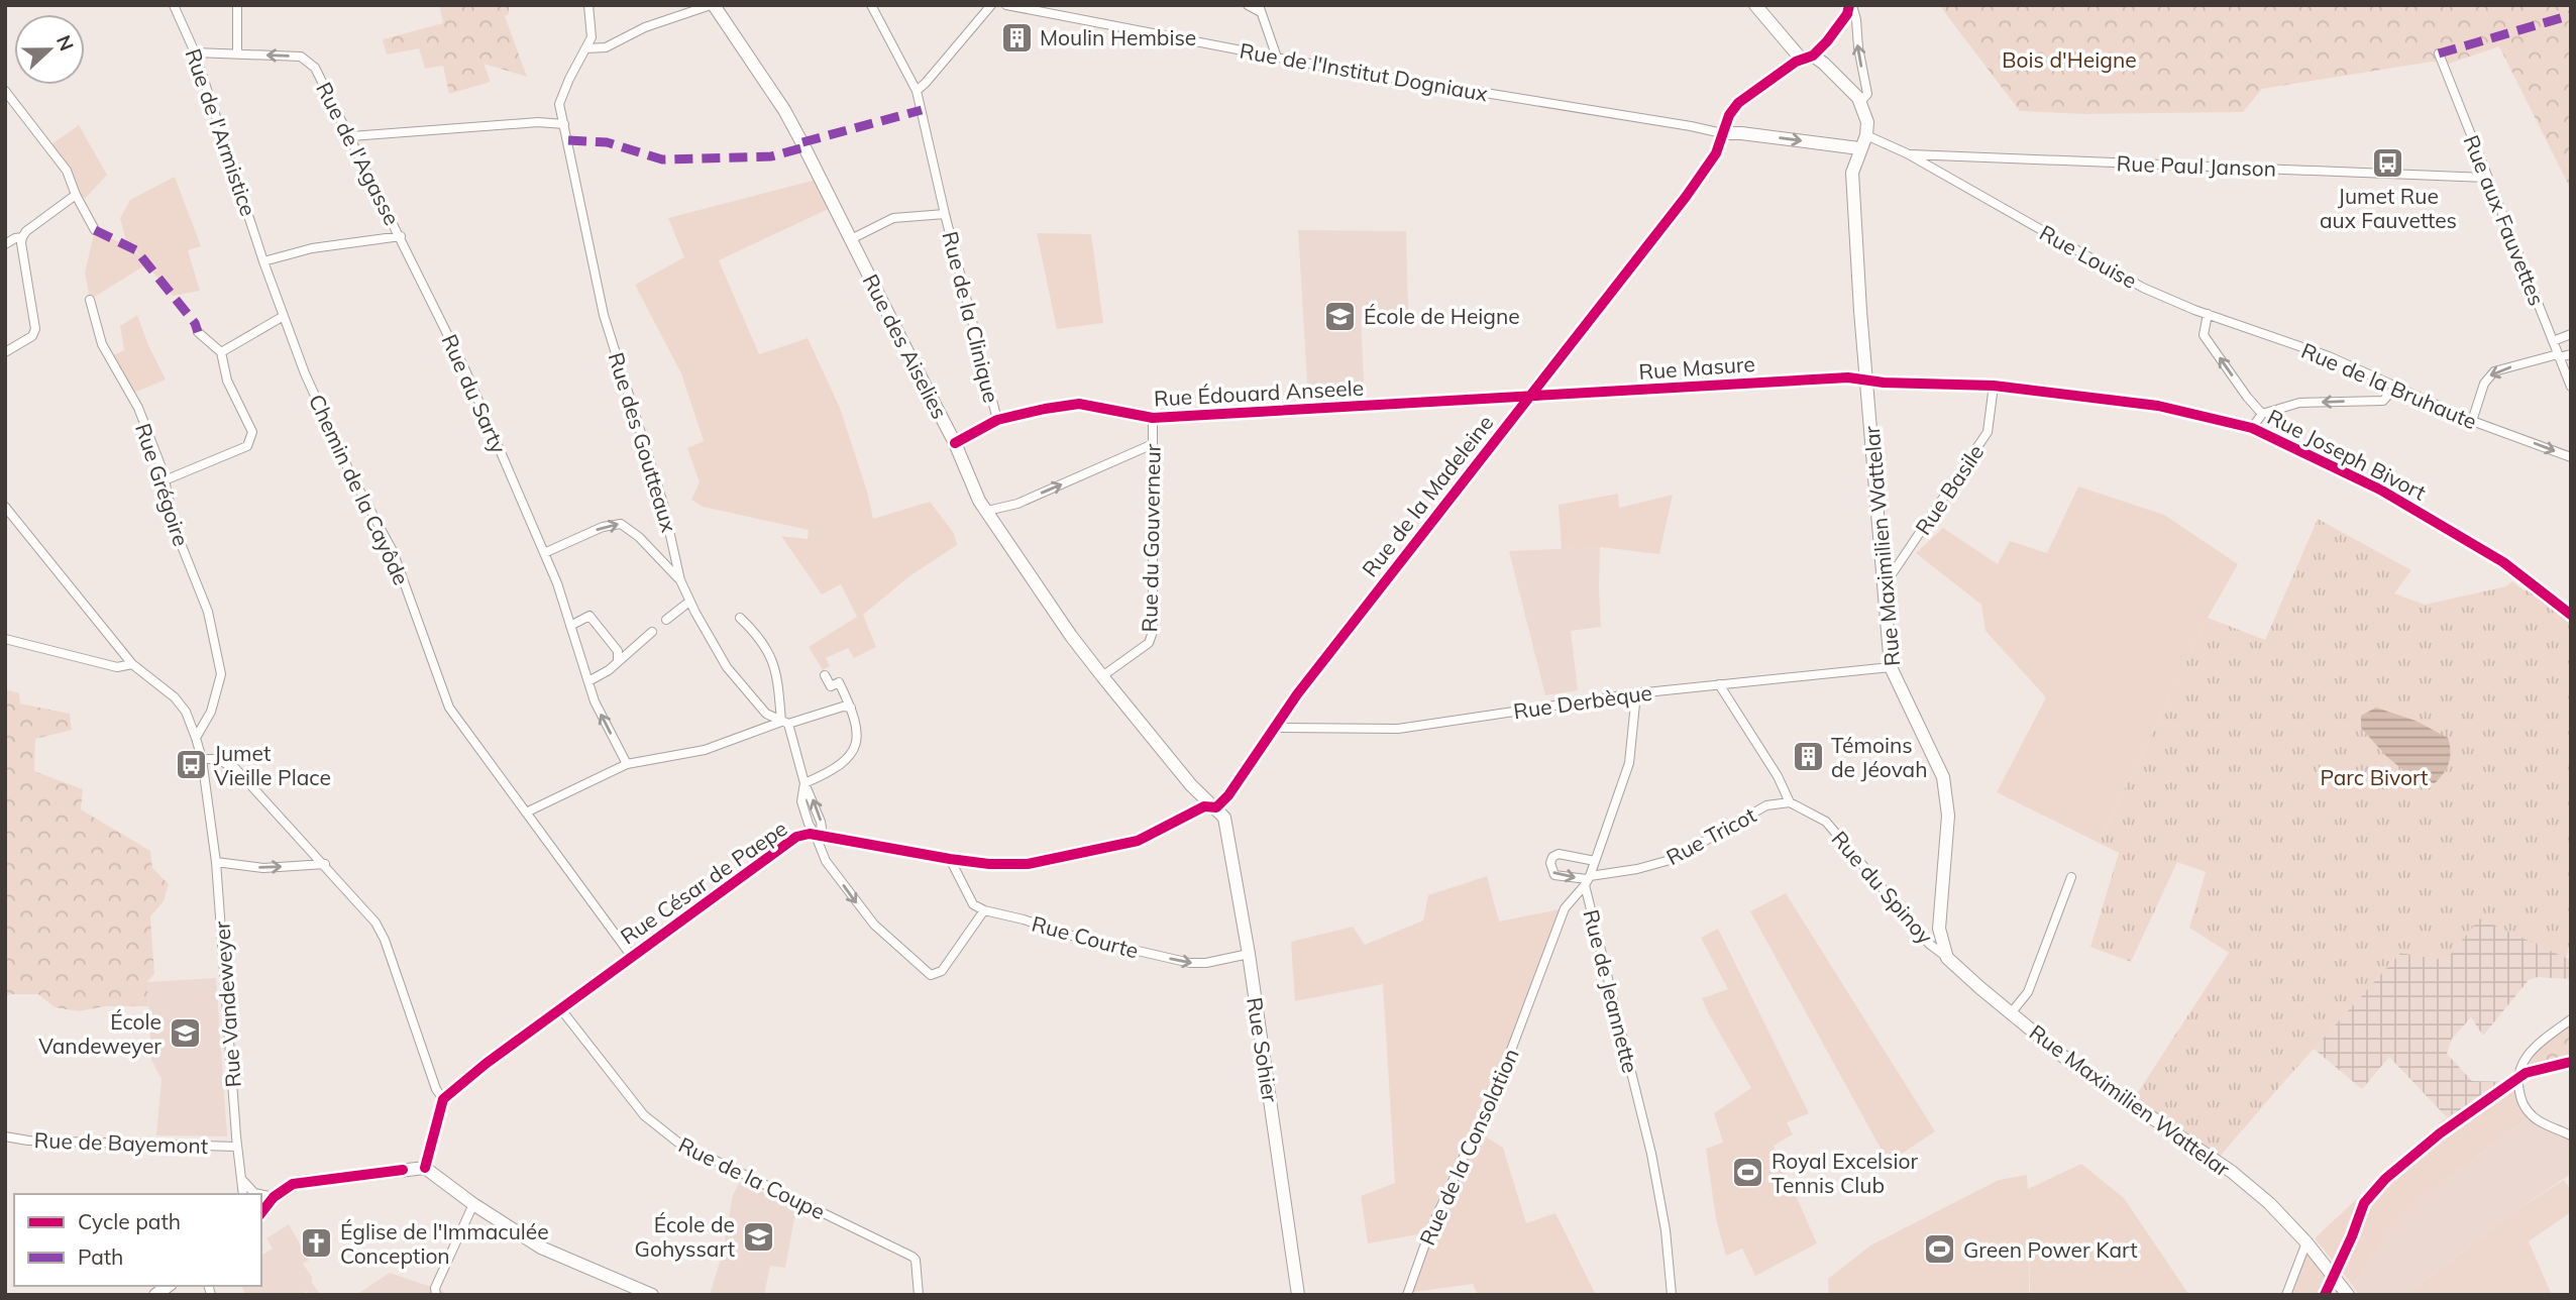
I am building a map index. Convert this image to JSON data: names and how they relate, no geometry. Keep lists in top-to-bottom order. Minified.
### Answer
{"streets":{"street":["Rue de l'Institut Dogniaux","Rue de l'Armistice","Rue de l'Agasse","Rue Paul Janson","Rue aux Fauvettes","Rue Louise","Rue de la Clinique","Rue des Aiselies","Rue Masure","Rue de la Bruhaute","Rue Édouard Anseele","Rue du Sarty","Rue des Goutteaux","Rue Joseph Bivort","Rue Grégoire","Chemin de la Cayôde","Rue Basile","Rue de la Madeleine","Rue du Gouverneur","Rue Maximilien Wattelar","Rue Derbèque","Rue Tricot","Rue César de Paepe","Rue du Spinoy","Rue Courte","Rue de Jeannette","Rue Vandeweyer","Rue Sohier","Rue de Bayemont","Rue de la Consolation","Rue de la Coupe"]},"crossings":[["Rue de l'Institut Dogniaux","Rue de la Madeleine"],["Rue de l'Armistice","Rue de l'Agasse"],["Rue de l'Armistice","Chemin de la Cayôde"],["Rue de l'Agasse","Rue du Sarty"],["Rue Paul Janson","Rue aux Fauvettes"],["Rue Paul Janson","Rue Louise"],["Rue Louise","Rue de la Bruhaute"],["Rue Louise","Rue Maximilien Wattelar"],["Rue de la Clinique","Rue des Aiselies"],["Rue de la Clinique","Rue Édouard Anseele"],["Rue des Aiselies","Rue Édouard Anseele"],["Rue des Aiselies","Rue de la Madeleine"],["Rue des Aiselies","Rue du Gouverneur"],["Rue des Aiselies","Rue César de Paepe"],["Rue des Aiselies","Rue Sohier"],["Rue Masure","Rue Édouard Anseele"],["Rue Masure","Rue Joseph Bivort"],["Rue Masure","Rue de la Madeleine"],["Rue Masure","Rue Maximilien Wattelar"],["Rue Édouard Anseele","Rue de la Madeleine"],["Rue Édouard Anseele","Rue du Gouverneur"],["Rue Joseph Bivort","Rue Basile"],["Rue Joseph Bivort","Rue Maximilien Wattelar"],["Rue Grégoire","Rue Vandeweyer"],["Chemin de la Cayôde","Rue César de Paepe"],["Rue Basile","Rue Maximilien Wattelar"],["Rue de la Madeleine","Rue Derbèque"],["Rue de la Madeleine","Rue César de Paepe"],["Rue de la Madeleine","Rue Sohier"],["Rue Maximilien Wattelar","Rue Derbèque"],["Rue Maximilien Wattelar","Rue du Spinoy"],["Rue Tricot","Rue du Spinoy"],["Rue Tricot","Rue de Jeannette"],["Rue Tricot","Rue de la Consolation"],["Rue César de Paepe","Rue Sohier"],["Rue César de Paepe","Rue de la Coupe"],["Rue Courte","Rue Sohier"],["Rue de Jeannette","Rue de la Consolation"],["Rue Vandeweyer","Rue de Bayemont"]],"one_way":["Rue de l'Agasse","Rue Courte"],"parks":["Bois d'Heigne","Parc Bivort"],"places":{"building":["Moulin Hembise","Témoins de Jéovah"],"bus stop":["Jumet Rue aux Fauvettes","Jumet Vieille Place"],"school or university":["École de Heigne","École Vandeweyer","École de Gohyssart"],"sports":["Royal Excelsior Tennis Club","Green Power Kart"],"church":["Église de l'Immaculée Conception"]},"legend":["Cycle path","Path"],"north":"right"}
